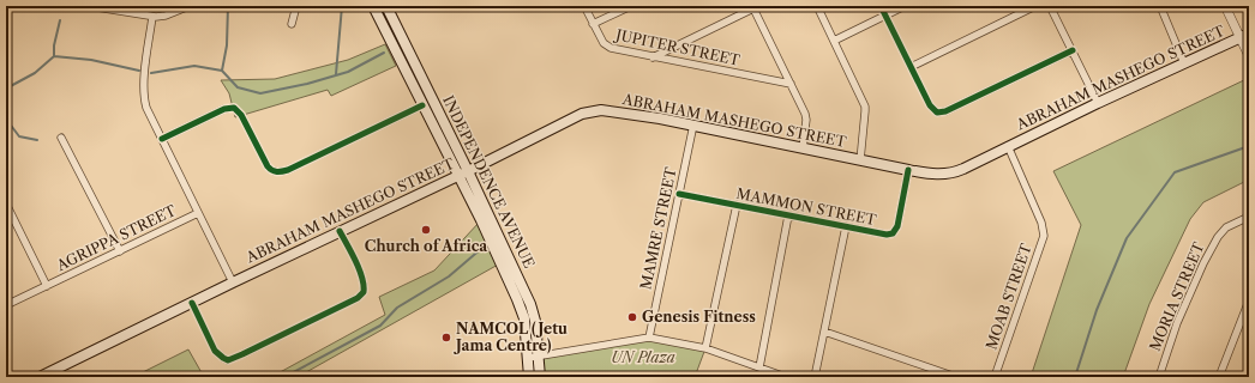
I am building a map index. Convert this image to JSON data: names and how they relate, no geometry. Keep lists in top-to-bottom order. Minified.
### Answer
{"streets":{"main road":["ABRAHAM MASHEGO STREET","INDEPENDENCE AVENUE"],"street":["JUPITER STREET","MAMMON STREET","MAMRE STREET","AGRIPPA STREET","MOAB STREET","MORIA STREET"]},"crossings":[["ABRAHAM MASHEGO STREET","INDEPENDENCE AVENUE"],["ABRAHAM MASHEGO STREET","MAMMON STREET"],["ABRAHAM MASHEGO STREET","MAMRE STREET"],["ABRAHAM MASHEGO STREET","MOAB STREET"],["MAMMON STREET","MAMRE STREET"]],"parks":["UN Plaza"],"places":["Church of Africa","Genesis Fitness","NAMCOL (Jetu Jama Centre)"]}
